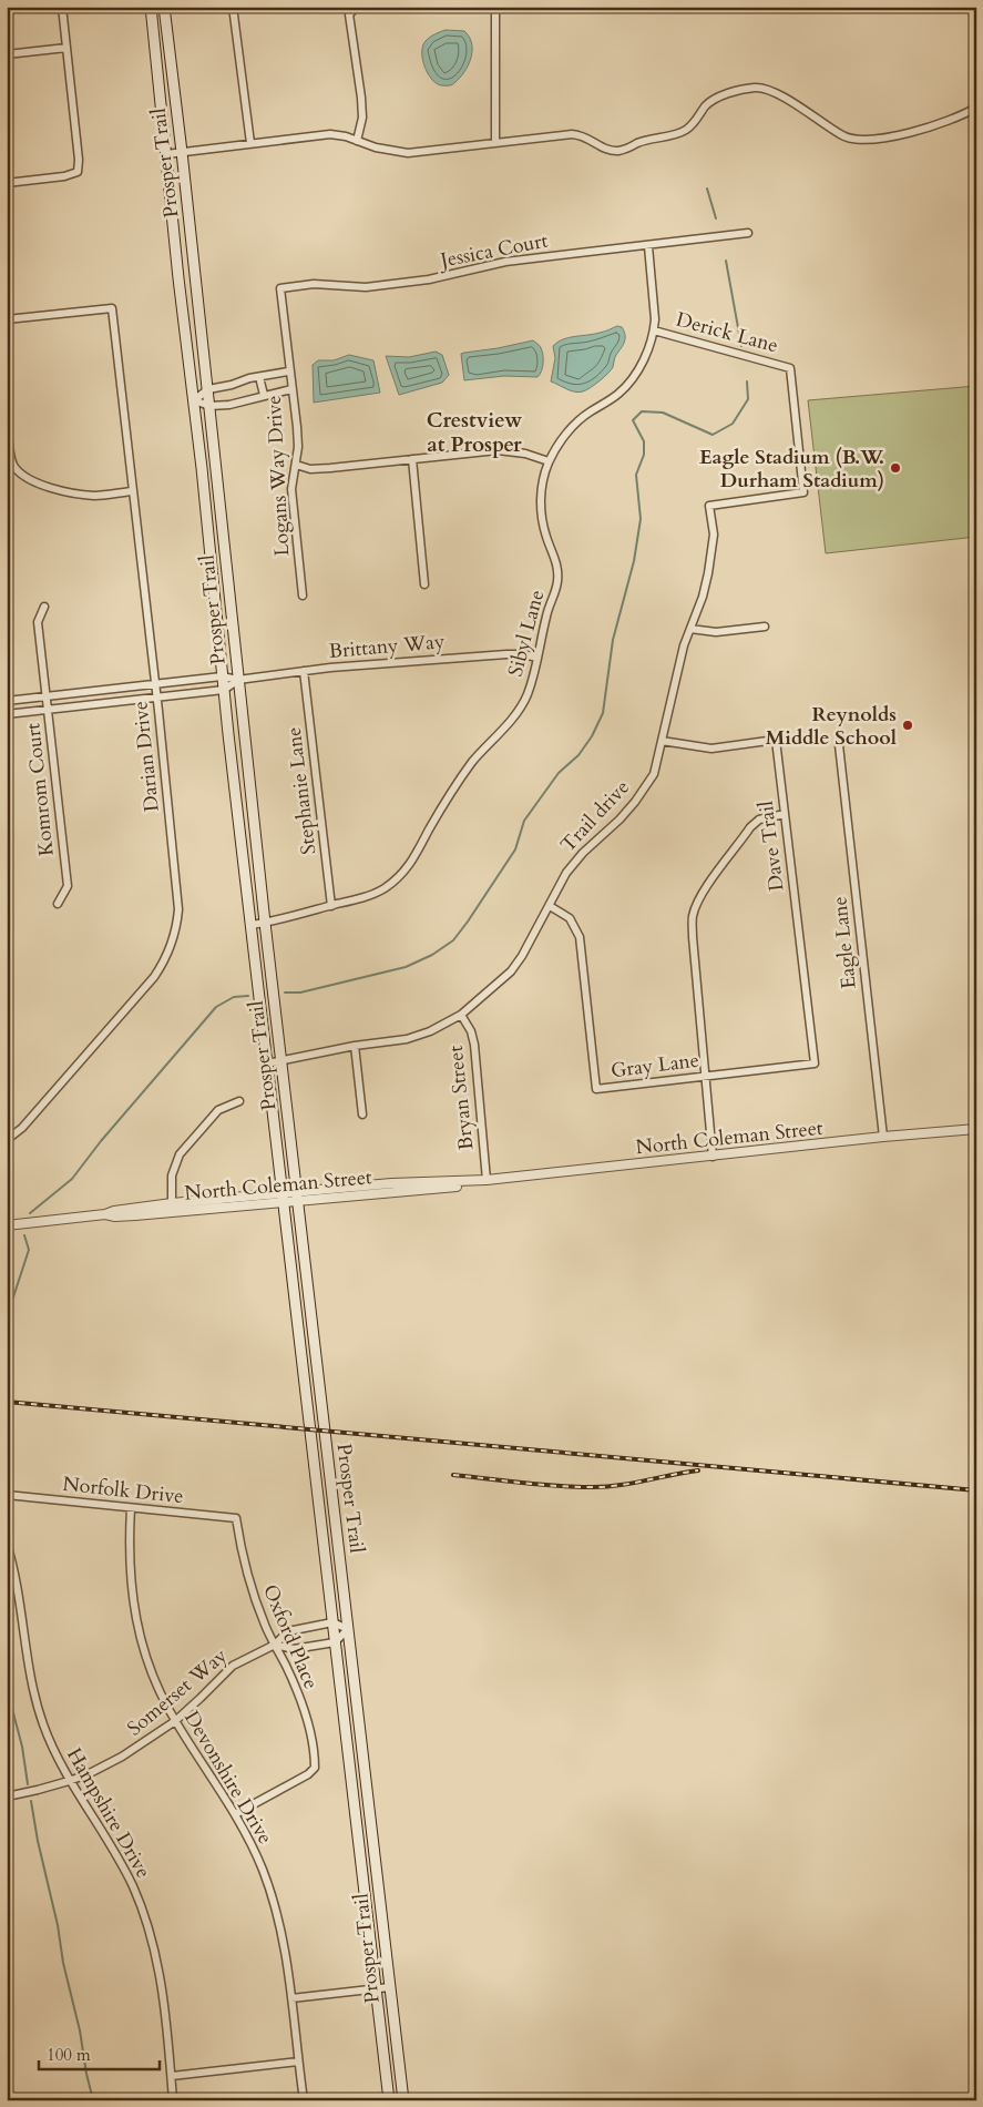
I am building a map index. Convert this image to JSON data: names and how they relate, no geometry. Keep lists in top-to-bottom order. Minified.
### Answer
{"streets":{"main road":["Prosper Trail"],"street":["Jessica Court","Derick Lane","Logans Way Drive","Sibyl Lane","Brittany Way","Darian Drive","Komrom Court","Stephanie Lane","Trail drive","Dave Trail","Eagle Lane","Gray Lane","Bryan Street","North Coleman Street","Norfolk Drive","Oxford Place","Somerset Way","Devonshire Drive","Hampshire Drive"]},"crossings":[["Prosper Trail","Sibyl Lane"],["Prosper Trail","Brittany Way"],["Prosper Trail","Trail drive"],["Prosper Trail","North Coleman Street"],["Prosper Trail","Somerset Way"],["Jessica Court","Logans Way Drive"],["Jessica Court","Sibyl Lane"],["Derick Lane","Sibyl Lane"],["Derick Lane","Trail drive"],["Sibyl Lane","Brittany Way"],["Sibyl Lane","Stephanie Lane"],["Brittany Way","Darian Drive"],["Brittany Way","Komrom Court"],["Brittany Way","Stephanie Lane"],["Trail drive","Dave Trail"],["Trail drive","Gray Lane"],["Trail drive","Bryan Street"],["Dave Trail","Gray Lane"],["Eagle Lane","North Coleman Street"],["Bryan Street","North Coleman Street"],["Norfolk Drive","Oxford Place"],["Norfolk Drive","Devonshire Drive"],["Oxford Place","Somerset Way"],["Oxford Place","Devonshire Drive"],["Somerset Way","Devonshire Drive"],["Somerset Way","Hampshire Drive"]],"districts":["Crestview at Prosper"],"places":["Eagle Stadium (B.W. Durham Stadium)","Reynolds Middle School"],"scale_bar":"100 m"}
